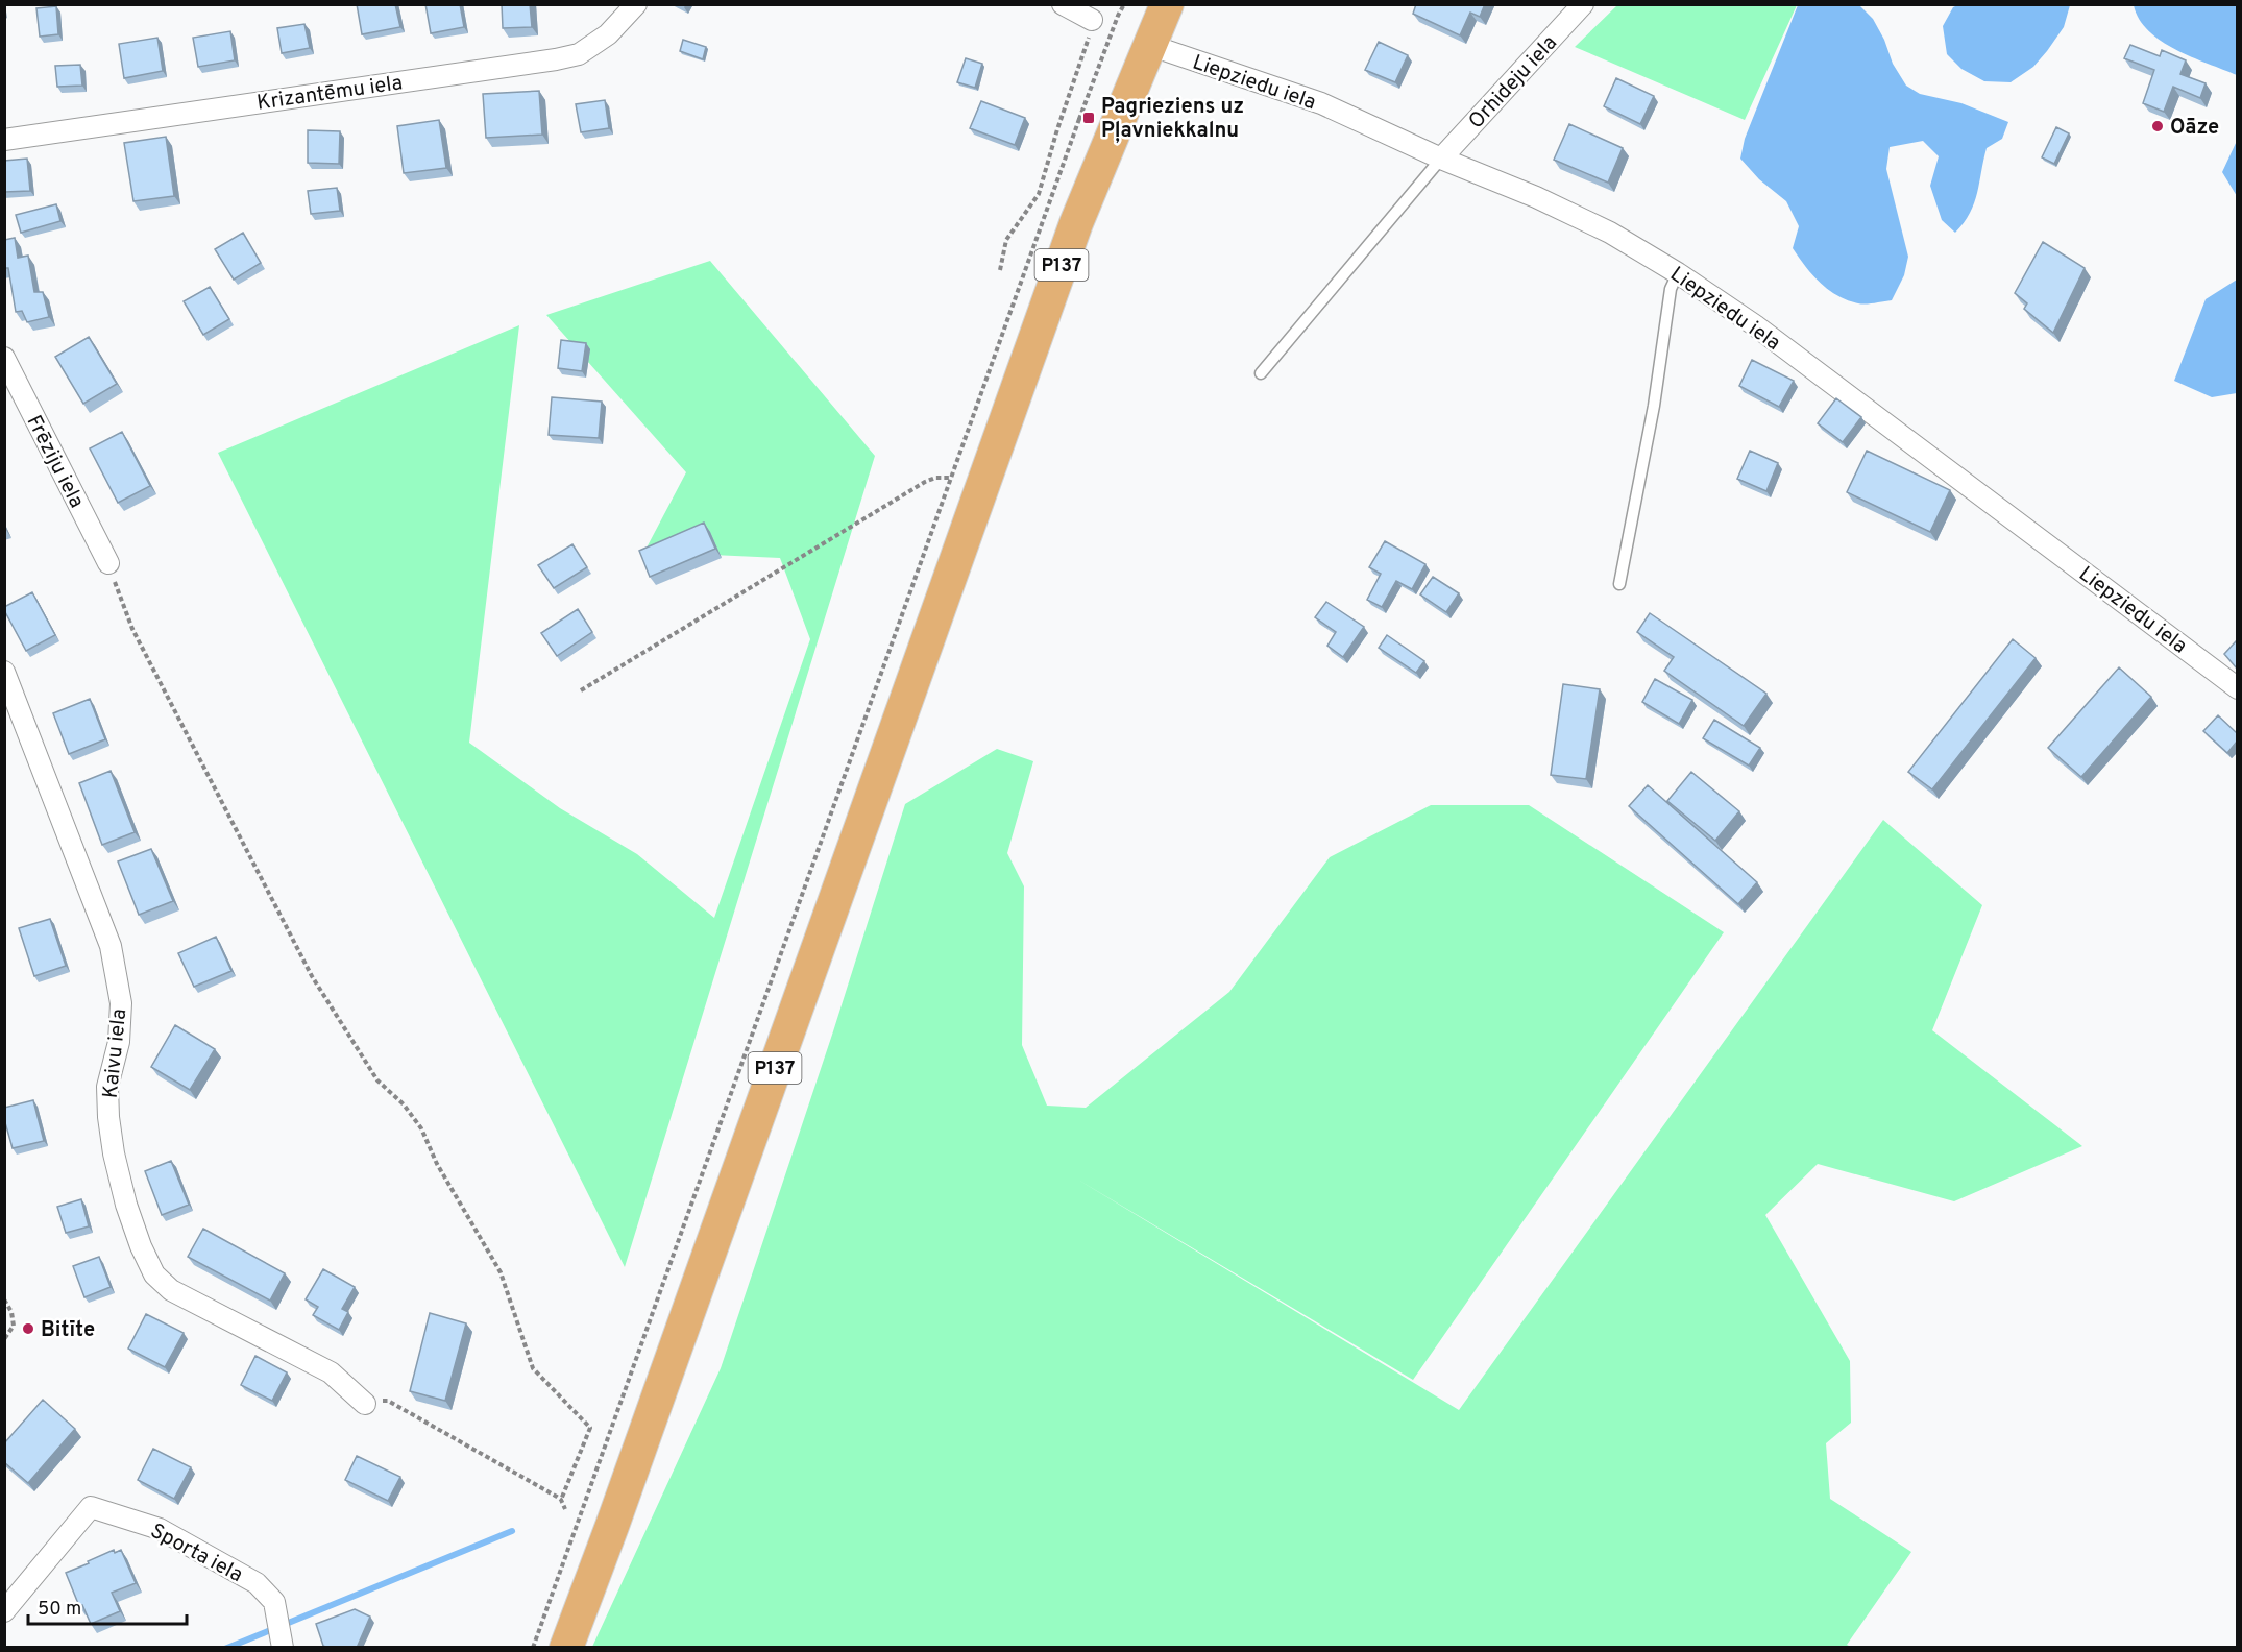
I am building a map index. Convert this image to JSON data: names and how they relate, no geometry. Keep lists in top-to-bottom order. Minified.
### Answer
{"streets":{"main road":["P137"],"street":["Liepziedu iela","Orhideju iela","Krizantēmu iela","Frēziju iela","Kaivu iela","Sporta iela"]},"crossings":[["Liepziedu iela","Orhideju iela"],["Liepziedu iela","P137"]],"places":{"transit":["Pagrieziens uz Pļavniekkalnu"],"other":["Oāze","Bitīte"]},"scale_bar":"50 m"}
